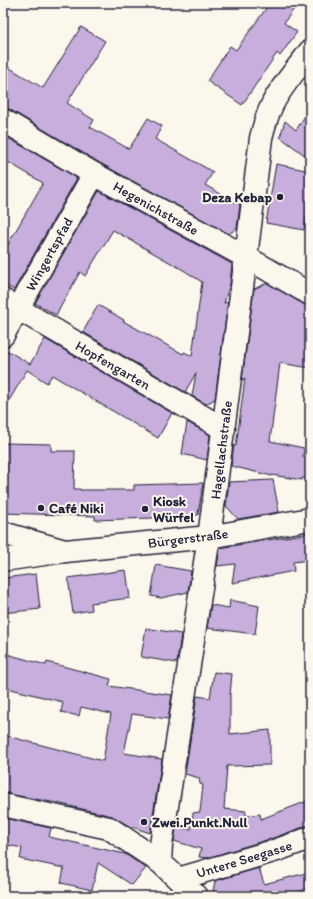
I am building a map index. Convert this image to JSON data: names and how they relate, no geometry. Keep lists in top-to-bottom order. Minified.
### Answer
{"streets":{"street":["Hegenichstraße","Wingertspfad","Hopfengarten","Hagellachstraße","Bürgerstraße","Untere Seegasse"]},"crossings":[["Hegenichstraße","Wingertspfad"],["Hegenichstraße","Hagellachstraße"],["Wingertspfad","Hopfengarten"],["Hopfengarten","Hagellachstraße"],["Hagellachstraße","Bürgerstraße"]],"places":["Deza Kebap","Café Niki","Kiosk Würfel","Zwei.Punkt.Null"]}
